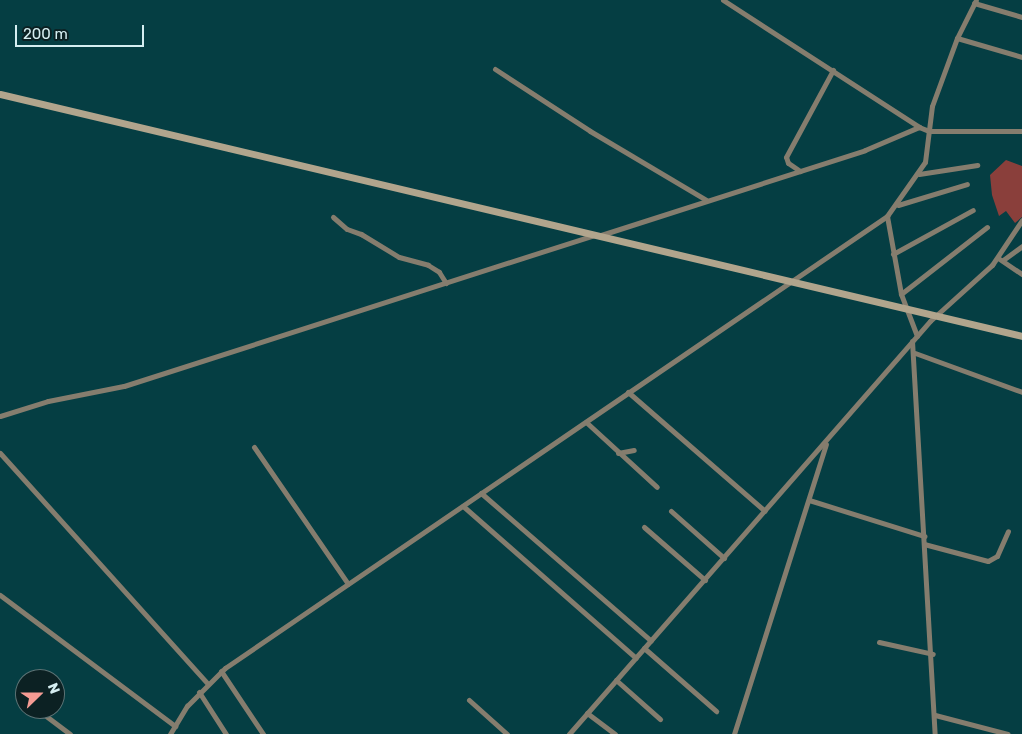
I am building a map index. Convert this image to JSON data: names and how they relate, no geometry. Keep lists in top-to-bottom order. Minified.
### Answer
{"scale_bar":"200 m","north":"right"}
